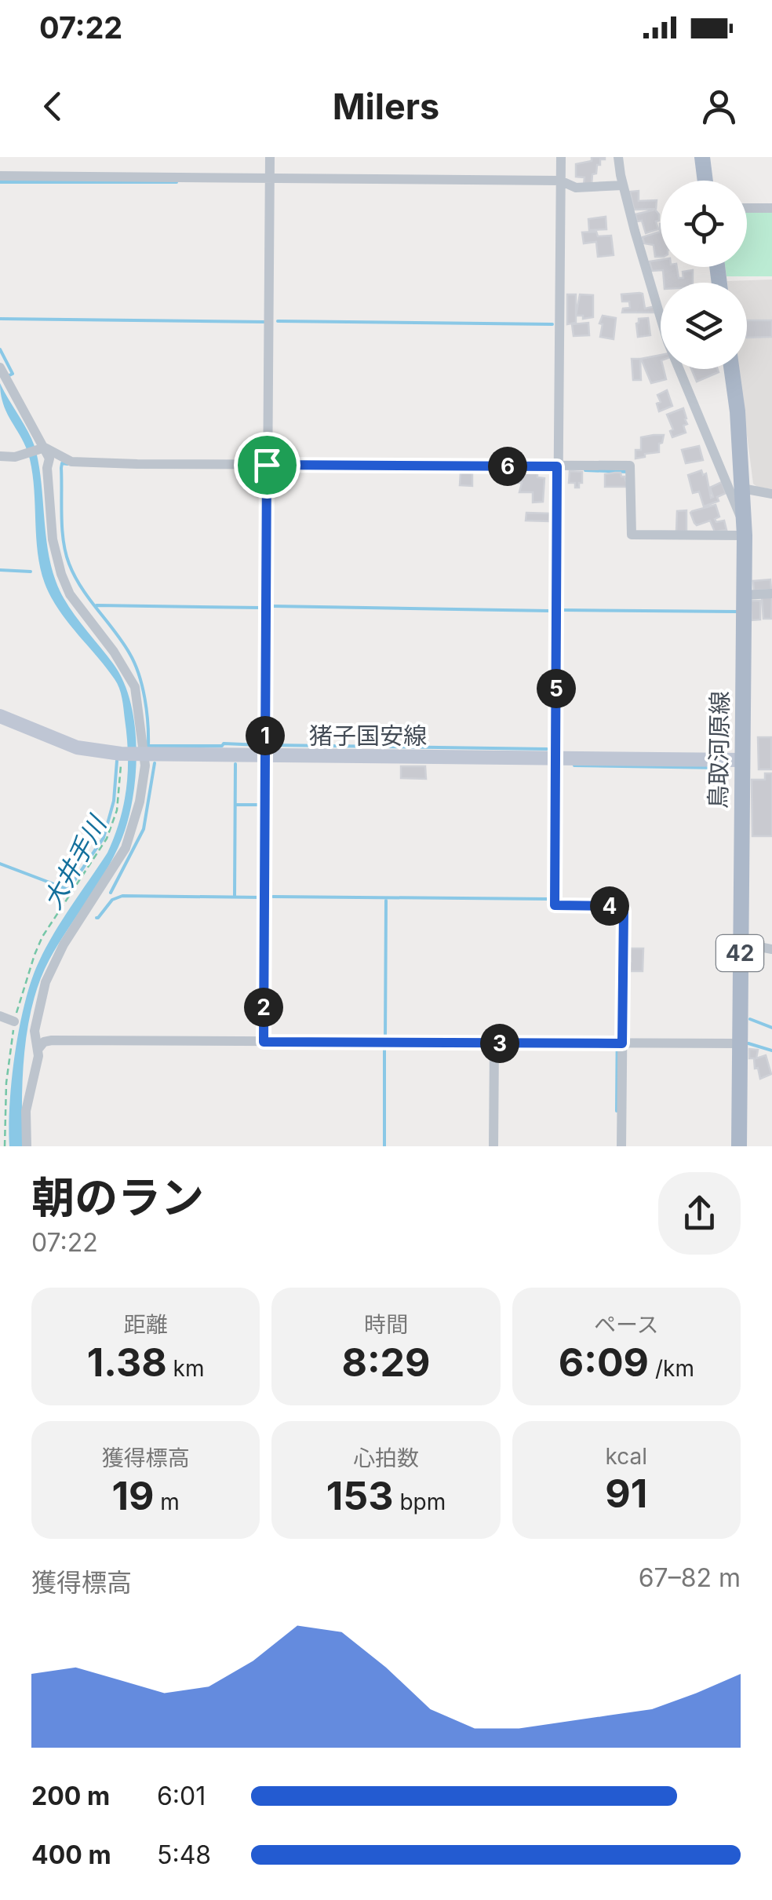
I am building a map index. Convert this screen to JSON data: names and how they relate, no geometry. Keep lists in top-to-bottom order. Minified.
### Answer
{"streets":{"main road":["猪子国安線","鳥取河原線","42"]},"crossings":[["猪子国安線","鳥取河原線"]],"water":["大井手川"],"page":{"status":"07:22","header":"Milers","pins":["6","5","1","4","2","3"],"heading":["朝のラン","07:22"],"stats":[["距離","1.38 km"],["時間","8:29"],["ペース","6:09 /km"],["獲得標高","19 m"],["心拍数","153 bpm"],["kcal","91"]],"chart":["獲得標高","67–82 m"],"list":[{"name":"200 m","note":"6:01"},{"name":"400 m","note":"5:48"}]}}
